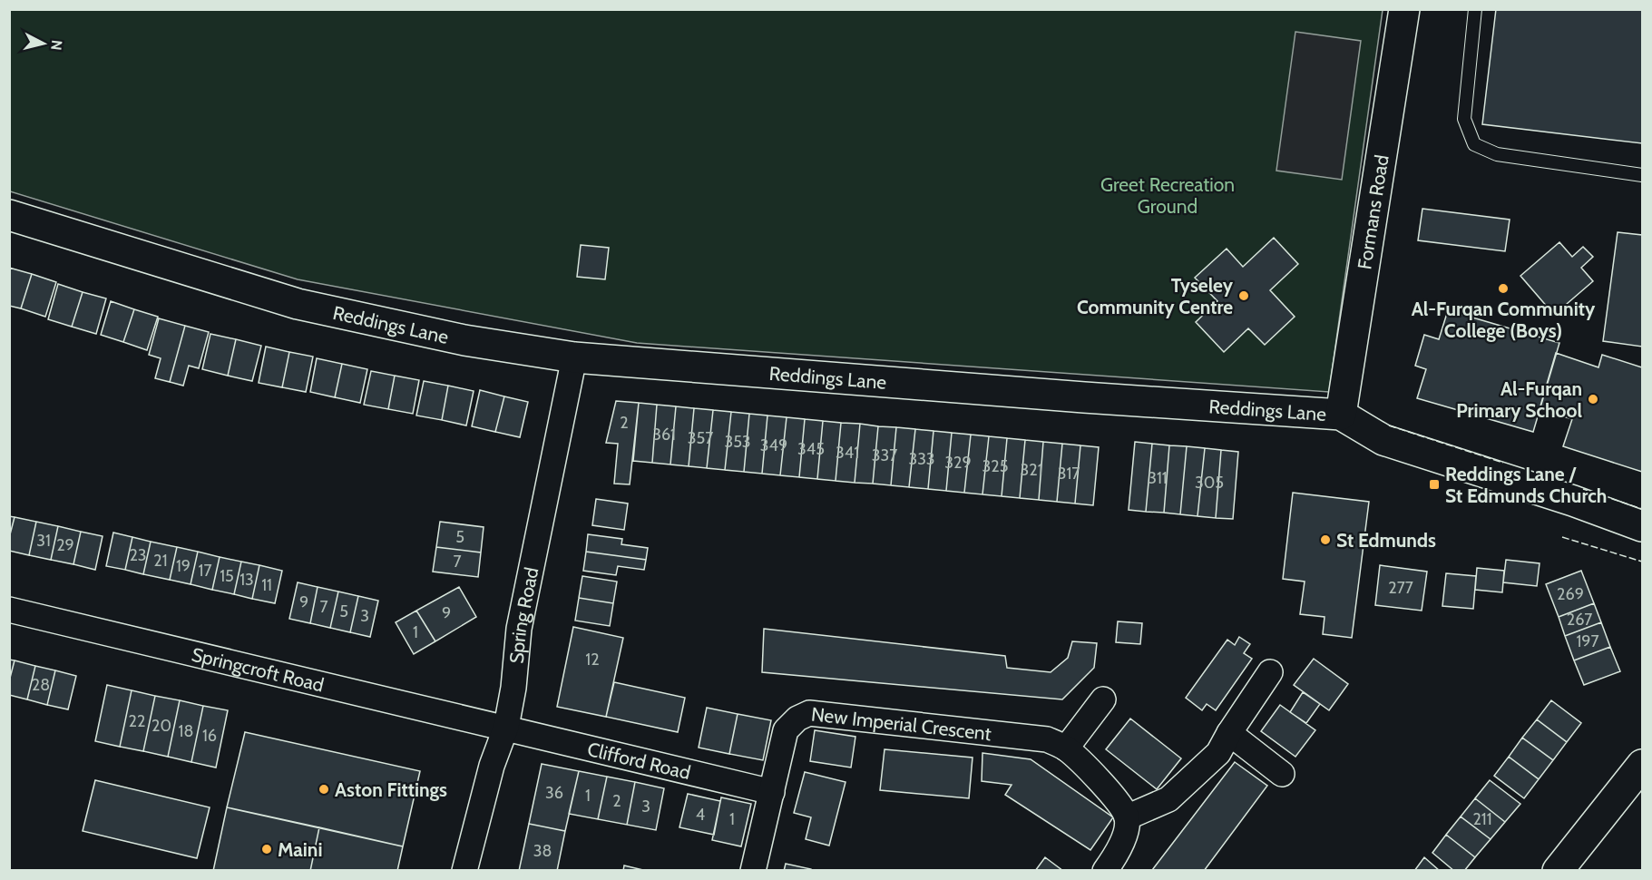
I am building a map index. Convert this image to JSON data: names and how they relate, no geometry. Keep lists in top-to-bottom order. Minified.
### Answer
{"streets":{"street":["Formans Road","Reddings Lane","Spring Road","Springcroft Road","New Imperial Crescent","Clifford Road"]},"crossings":[["Formans Road","Reddings Lane"],["Reddings Lane","Spring Road"],["Spring Road","Springcroft Road"],["Spring Road","Clifford Road"],["Springcroft Road","Clifford Road"],["New Imperial Crescent","Clifford Road"]],"parks":["Greet Recreation Ground"],"places":{"other":["Al-Furqan Community College (Boys)","Tyseley Community Centre","Al-Furqan Primary School","St Edmunds","Aston Fittings","Maini"],"transit":["Reddings Lane / St Edmunds Church"]},"house_numbers":["2","361","357","353","349","345","341","337","333","329","325","321","317","311","305","5","31","29","23","21","7","19","17","15","13","11","277","269","9","7","5","9","3","267","1","197","12","28","22","20","18","16","36","1","2","3","4","1","211","38"],"north":"right"}
